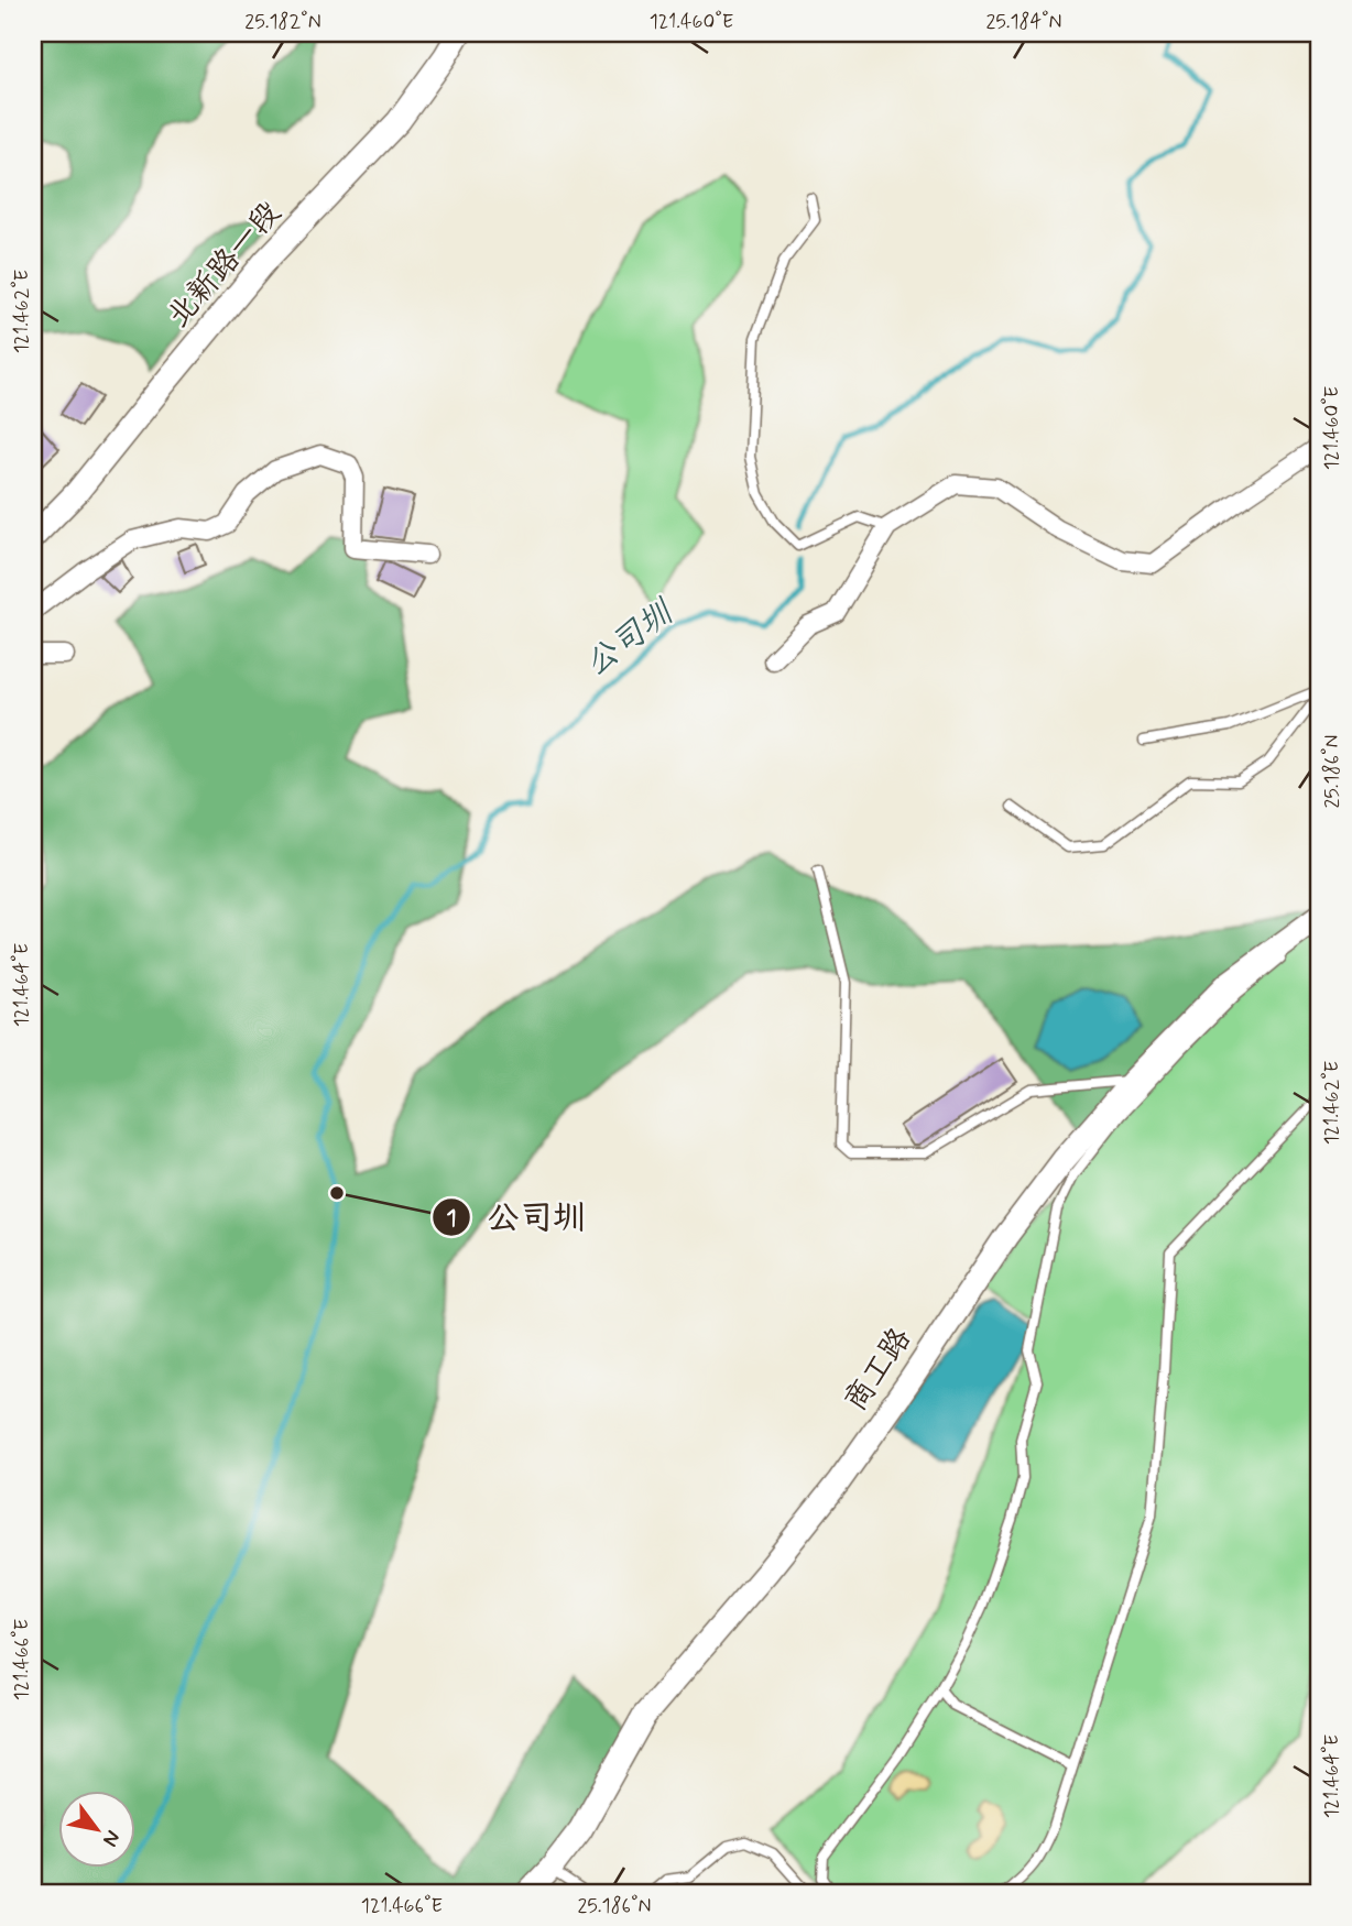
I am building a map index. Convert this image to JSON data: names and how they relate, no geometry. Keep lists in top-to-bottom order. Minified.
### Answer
{"streets":{"street":["北新路一段","商工路"]},"water":["公司圳"],"places":["公司圳"],"north":"bottom right","coordinates":["25.182°N","121.460°E","25.184°N","121.462°E","25.186°N","121.464°E","121.466°E"]}
